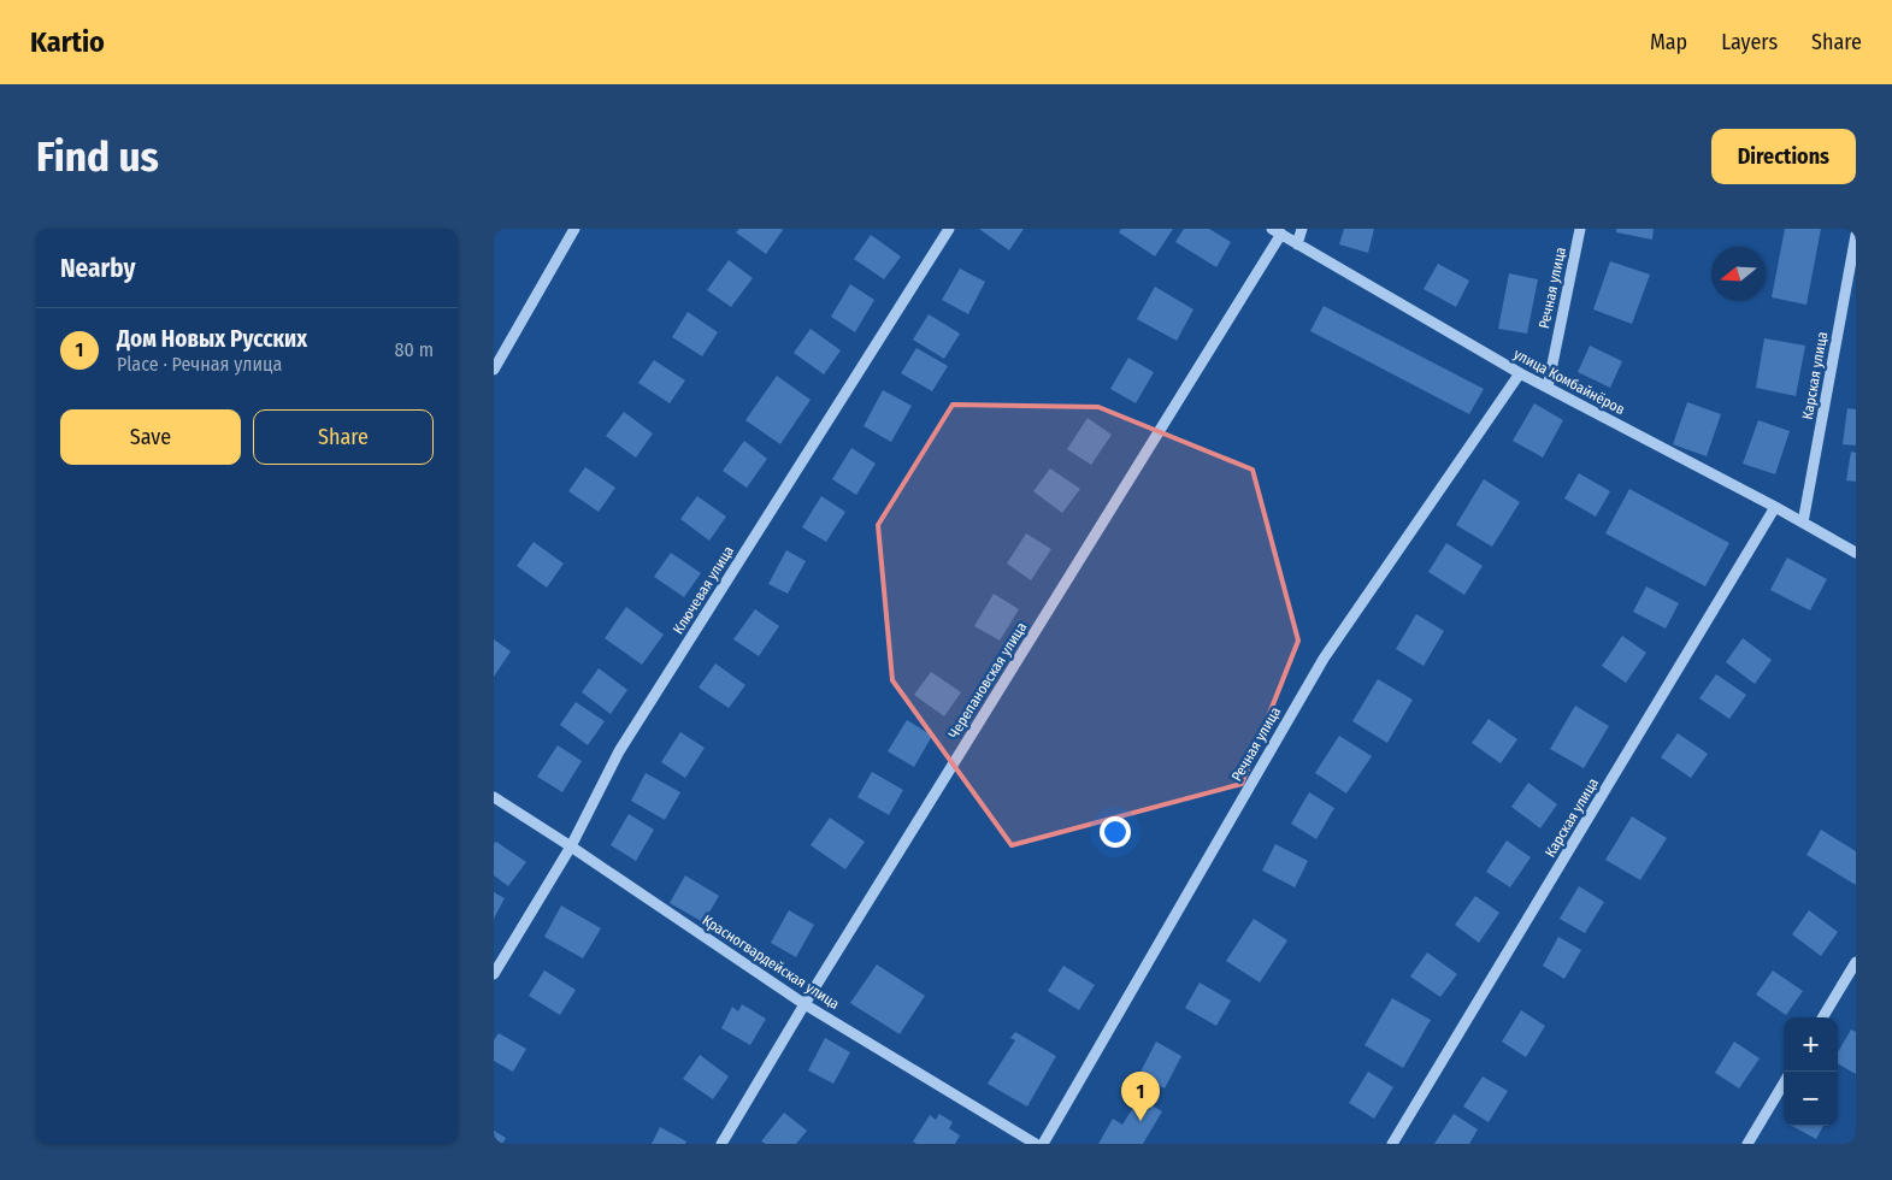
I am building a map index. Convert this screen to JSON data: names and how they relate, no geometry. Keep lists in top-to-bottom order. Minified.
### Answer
{"streets":{"street":["Речная улица","Карская улица","улица Комбайнёров","Ключевая улица","Черепановская улица","Красногвардейская улица"]},"crossings":[["Речная улица","улица Комбайнёров"],["Карская улица","улица Комбайнёров"],["улица Комбайнёров","Черепановская улица"],["Ключевая улица","Красногвардейская улица"],["Черепановская улица","Красногвардейская улица"]],"north":"left","page":{"header":"Kartio","nav":["Map","Layers","Share"],"buttons":["Directions",["Save","Share"]],"title":"Find us","heading":"Nearby","list":[{"mark":"1","name":"Дом Новых Русских","note":"Place · Речная улица","value":"80 m"}],"map_buttons":["+","−"],"pins":"1"}}
